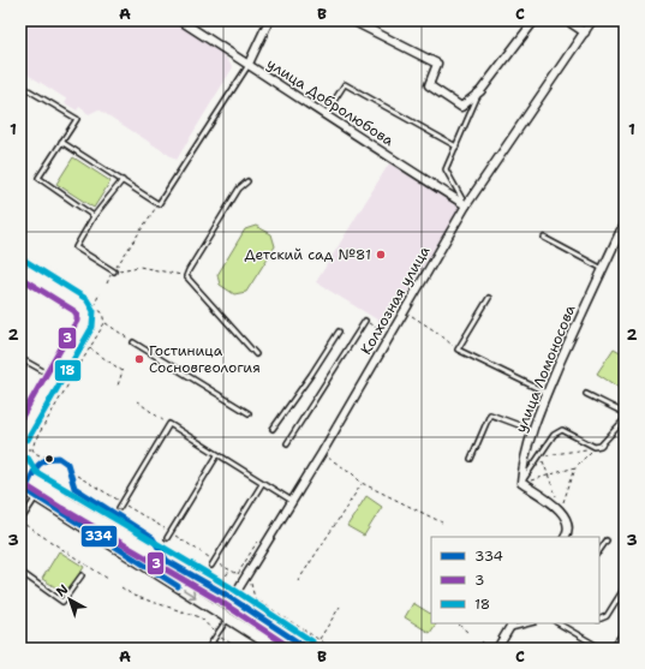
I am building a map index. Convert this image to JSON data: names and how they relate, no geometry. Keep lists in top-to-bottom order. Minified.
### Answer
{"streets":{"street":["улица Добролюбова","Колхозная улица","улица Ломоносова"]},"crossings":[["улица Добролюбова","Колхозная улица"]],"places":["Детский сад №81","Гостиница Сосновгеология"],"lines":["transit line 18","transit line 3","transit line 334"],"legend":["334","3","18"],"north":"top left","grid":{"columns":["A","B","C"],"rows":["1","2","3"]}}
